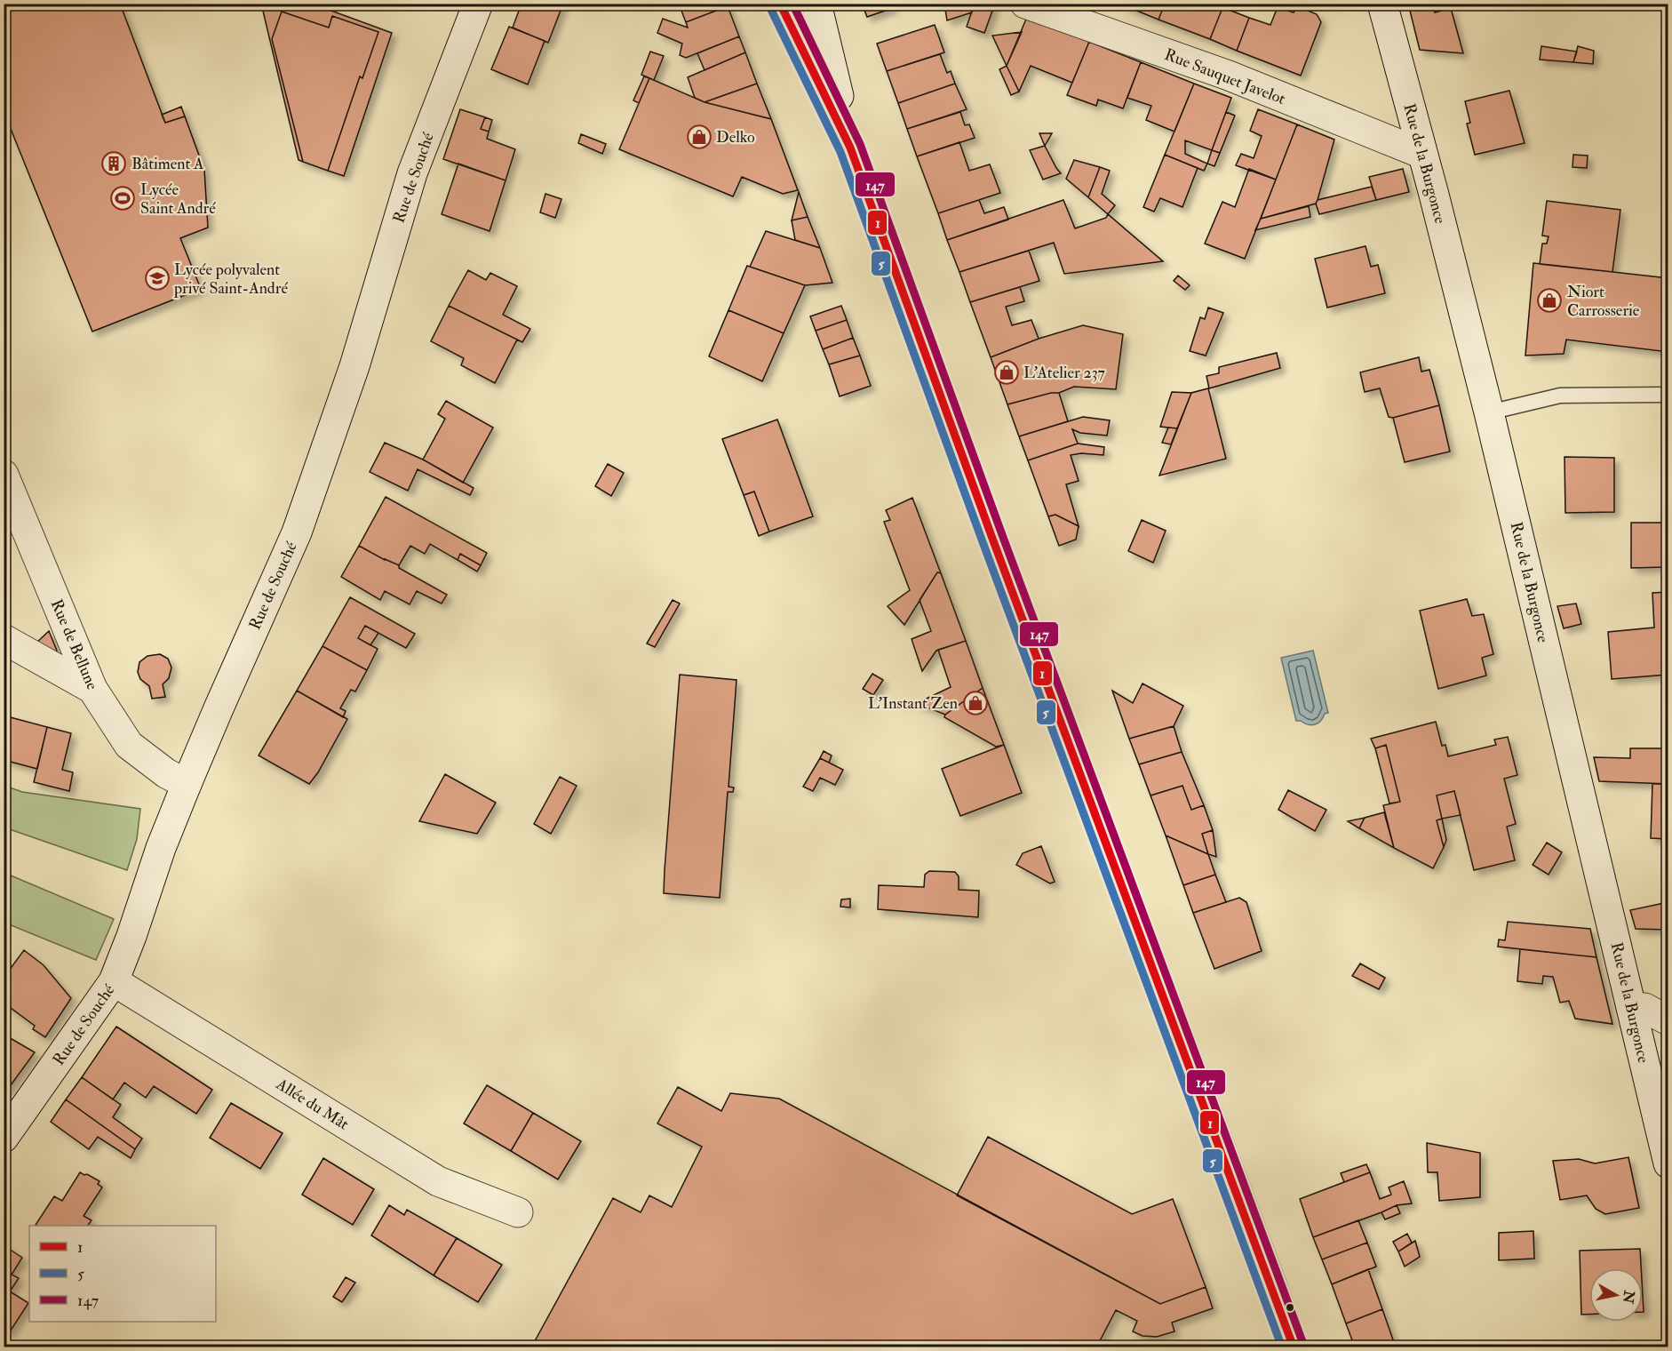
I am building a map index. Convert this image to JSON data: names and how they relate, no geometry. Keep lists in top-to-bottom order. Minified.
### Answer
{"streets":{"street":["Rue Sauquet Javelot","Rue de la Burgonce","Rue de Souché","Rue de Bellune","Allée du Mât"]},"crossings":[["Rue Sauquet Javelot","Rue de la Burgonce"],["Rue de Souché","Rue de Bellune"],["Rue de Souché","Allée du Mât"]],"places":{"shop":["Delko","Niort Carrosserie","L'Atelier 237","L'Instant Zen"],"building":["Bâtiment A"],"sports":["Lycée Saint André"],"school or university":["Lycée polyvalent privé Saint-André"]},"lines":["transit line 1","transit line 147","transit line 5"],"legend":["1","5","147"],"north":"right"}
